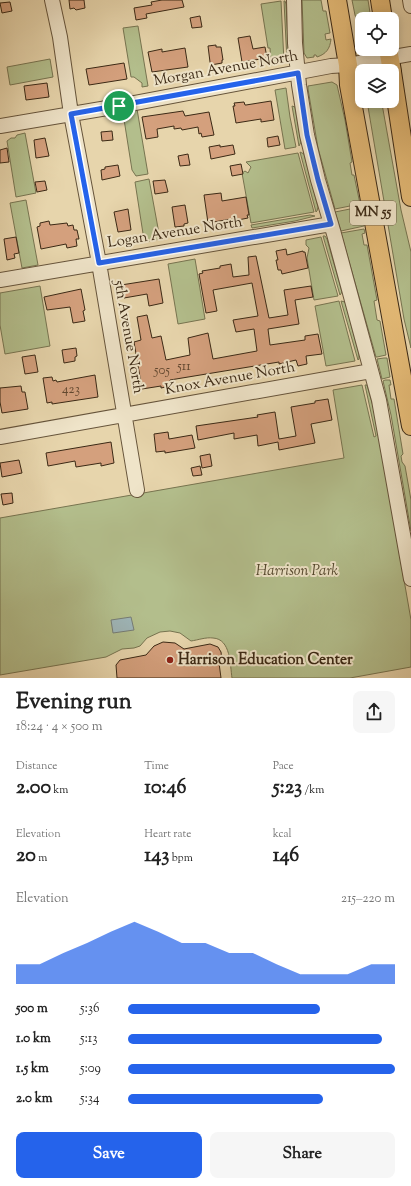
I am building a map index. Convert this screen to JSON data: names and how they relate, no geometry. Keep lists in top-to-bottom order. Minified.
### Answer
{"streets":{"main road":["MN 55"],"street":["Morgan Avenue North","Logan Avenue North","5th Avenue North","Knox Avenue North"]},"crossings":[["Morgan Avenue North","MN 55"],["Morgan Avenue North","5th Avenue North"],["Logan Avenue North","5th Avenue North"],["5th Avenue North","Knox Avenue North"]],"parks":["Harrison Park"],"places":["Harrison Education Center"],"house_numbers":["511","505","423"],"page":{"heading":["Evening run","18:24 · 4 × 500 m"],"stats":[["Distance","2.00 km"],["Time","10:46"],["Pace","5:23 /km"],["Elevation","20 m"],["Heart rate","143 bpm"],["kcal","146"]],"chart":["Elevation","215–220 m"],"list":[{"name":"500 m","note":"5:36"},{"name":"1.0 km","note":"5:13"},{"name":"1.5 km","note":"5:09"},{"name":"2.0 km","note":"5:34"}],"buttons":["Save","Share"]}}
